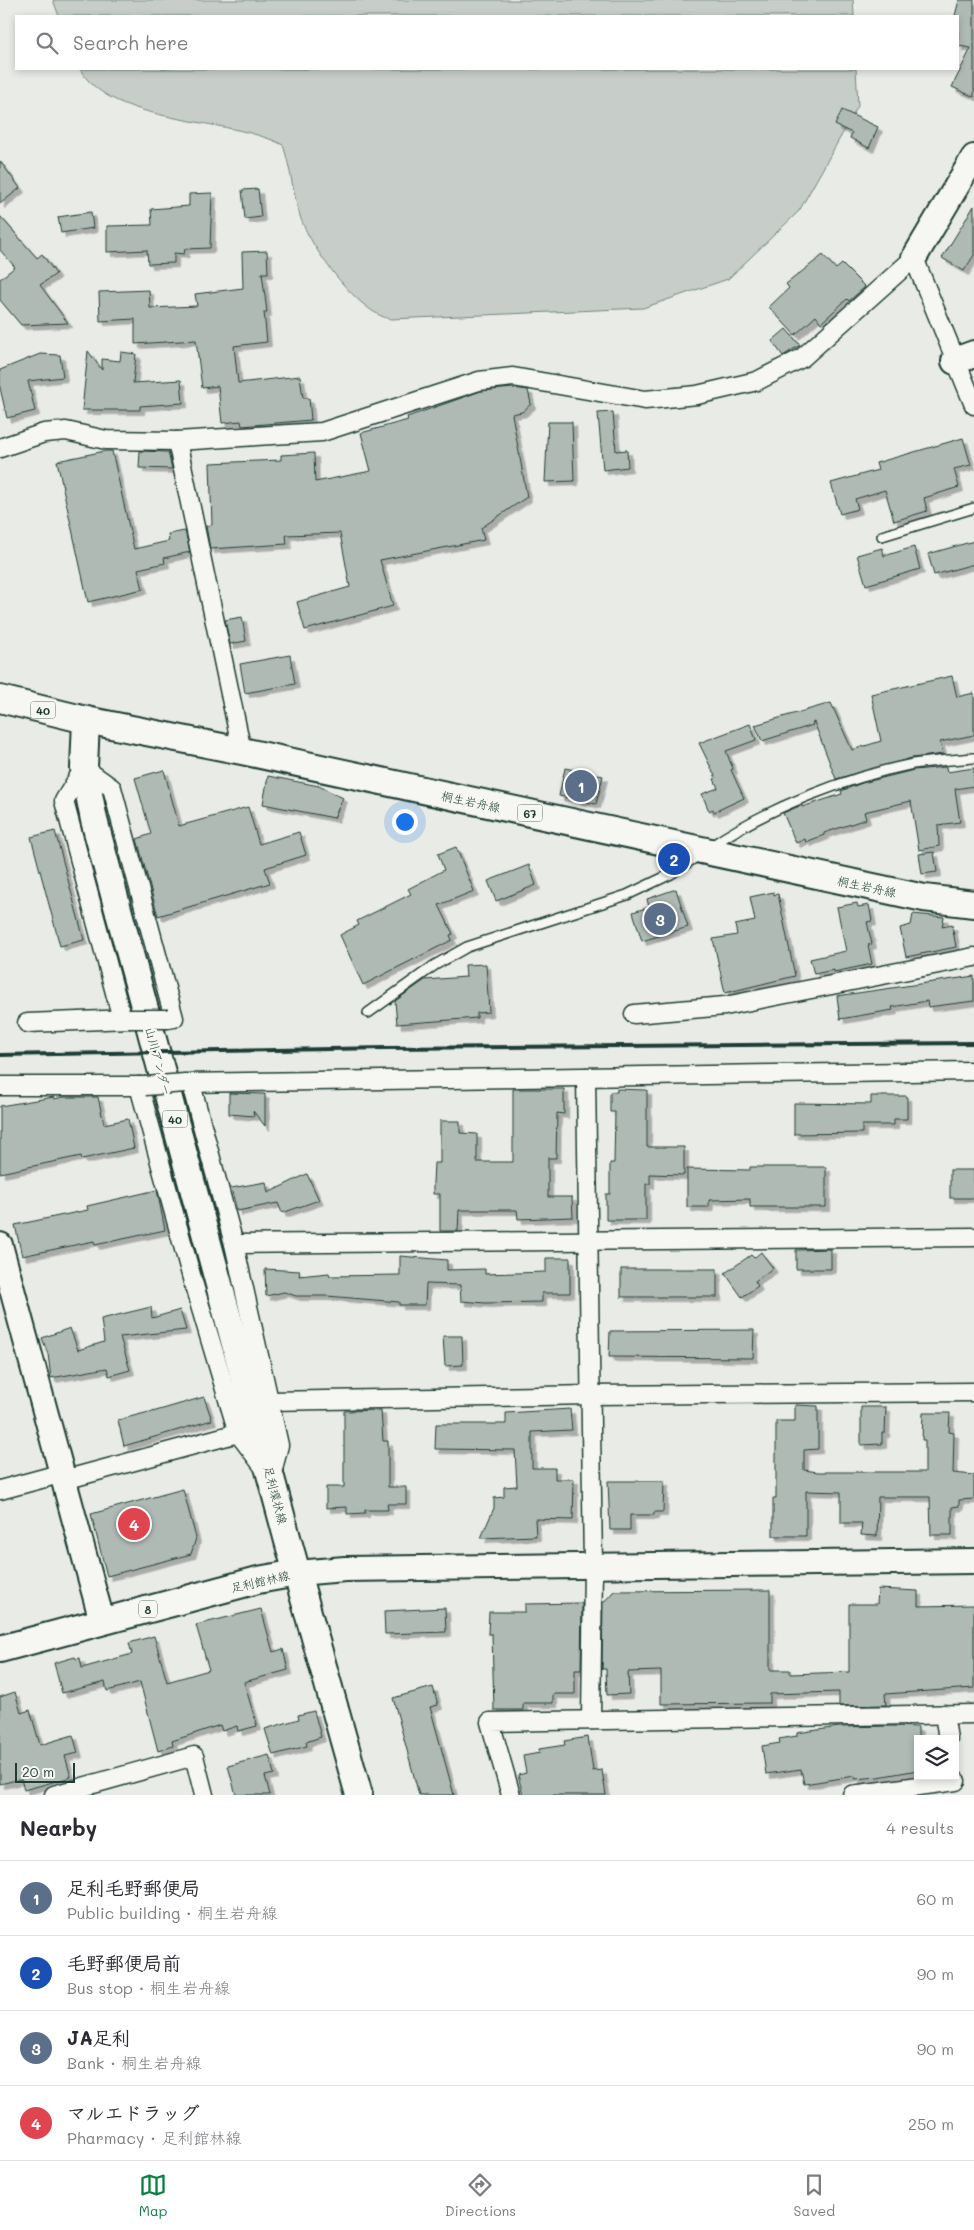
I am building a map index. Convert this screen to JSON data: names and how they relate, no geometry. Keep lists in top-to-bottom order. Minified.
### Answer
{"streets":{"main road":["40","桐生岩舟線","67","山川アンダー","足利環状線","足利館林線","8"]},"crossings":[["40","桐生岩舟線"],["40","山川アンダー"],["山川アンダー","足利環状線"],["足利環状線","足利館林線"]],"scale_bar":"20 m","page":{"search":"Search here","pins":["1","2","3","4"],"scale":"20 m","heading":["Nearby","4 results"],"list":[{"mark":"1","name":"足利毛野郵便局","note":"Public building · 桐生岩舟線","value":"60 m"},{"mark":"2","name":"毛野郵便局前","note":"Bus stop · 桐生岩舟線","value":"90 m"},{"mark":"3","name":"JA足利","note":"Bank · 桐生岩舟線","value":"90 m"},{"mark":"4","name":"マルエドラッグ","note":"Pharmacy · 足利館林線","value":"250 m"}],"nav":["Map","Directions","Saved"]}}
